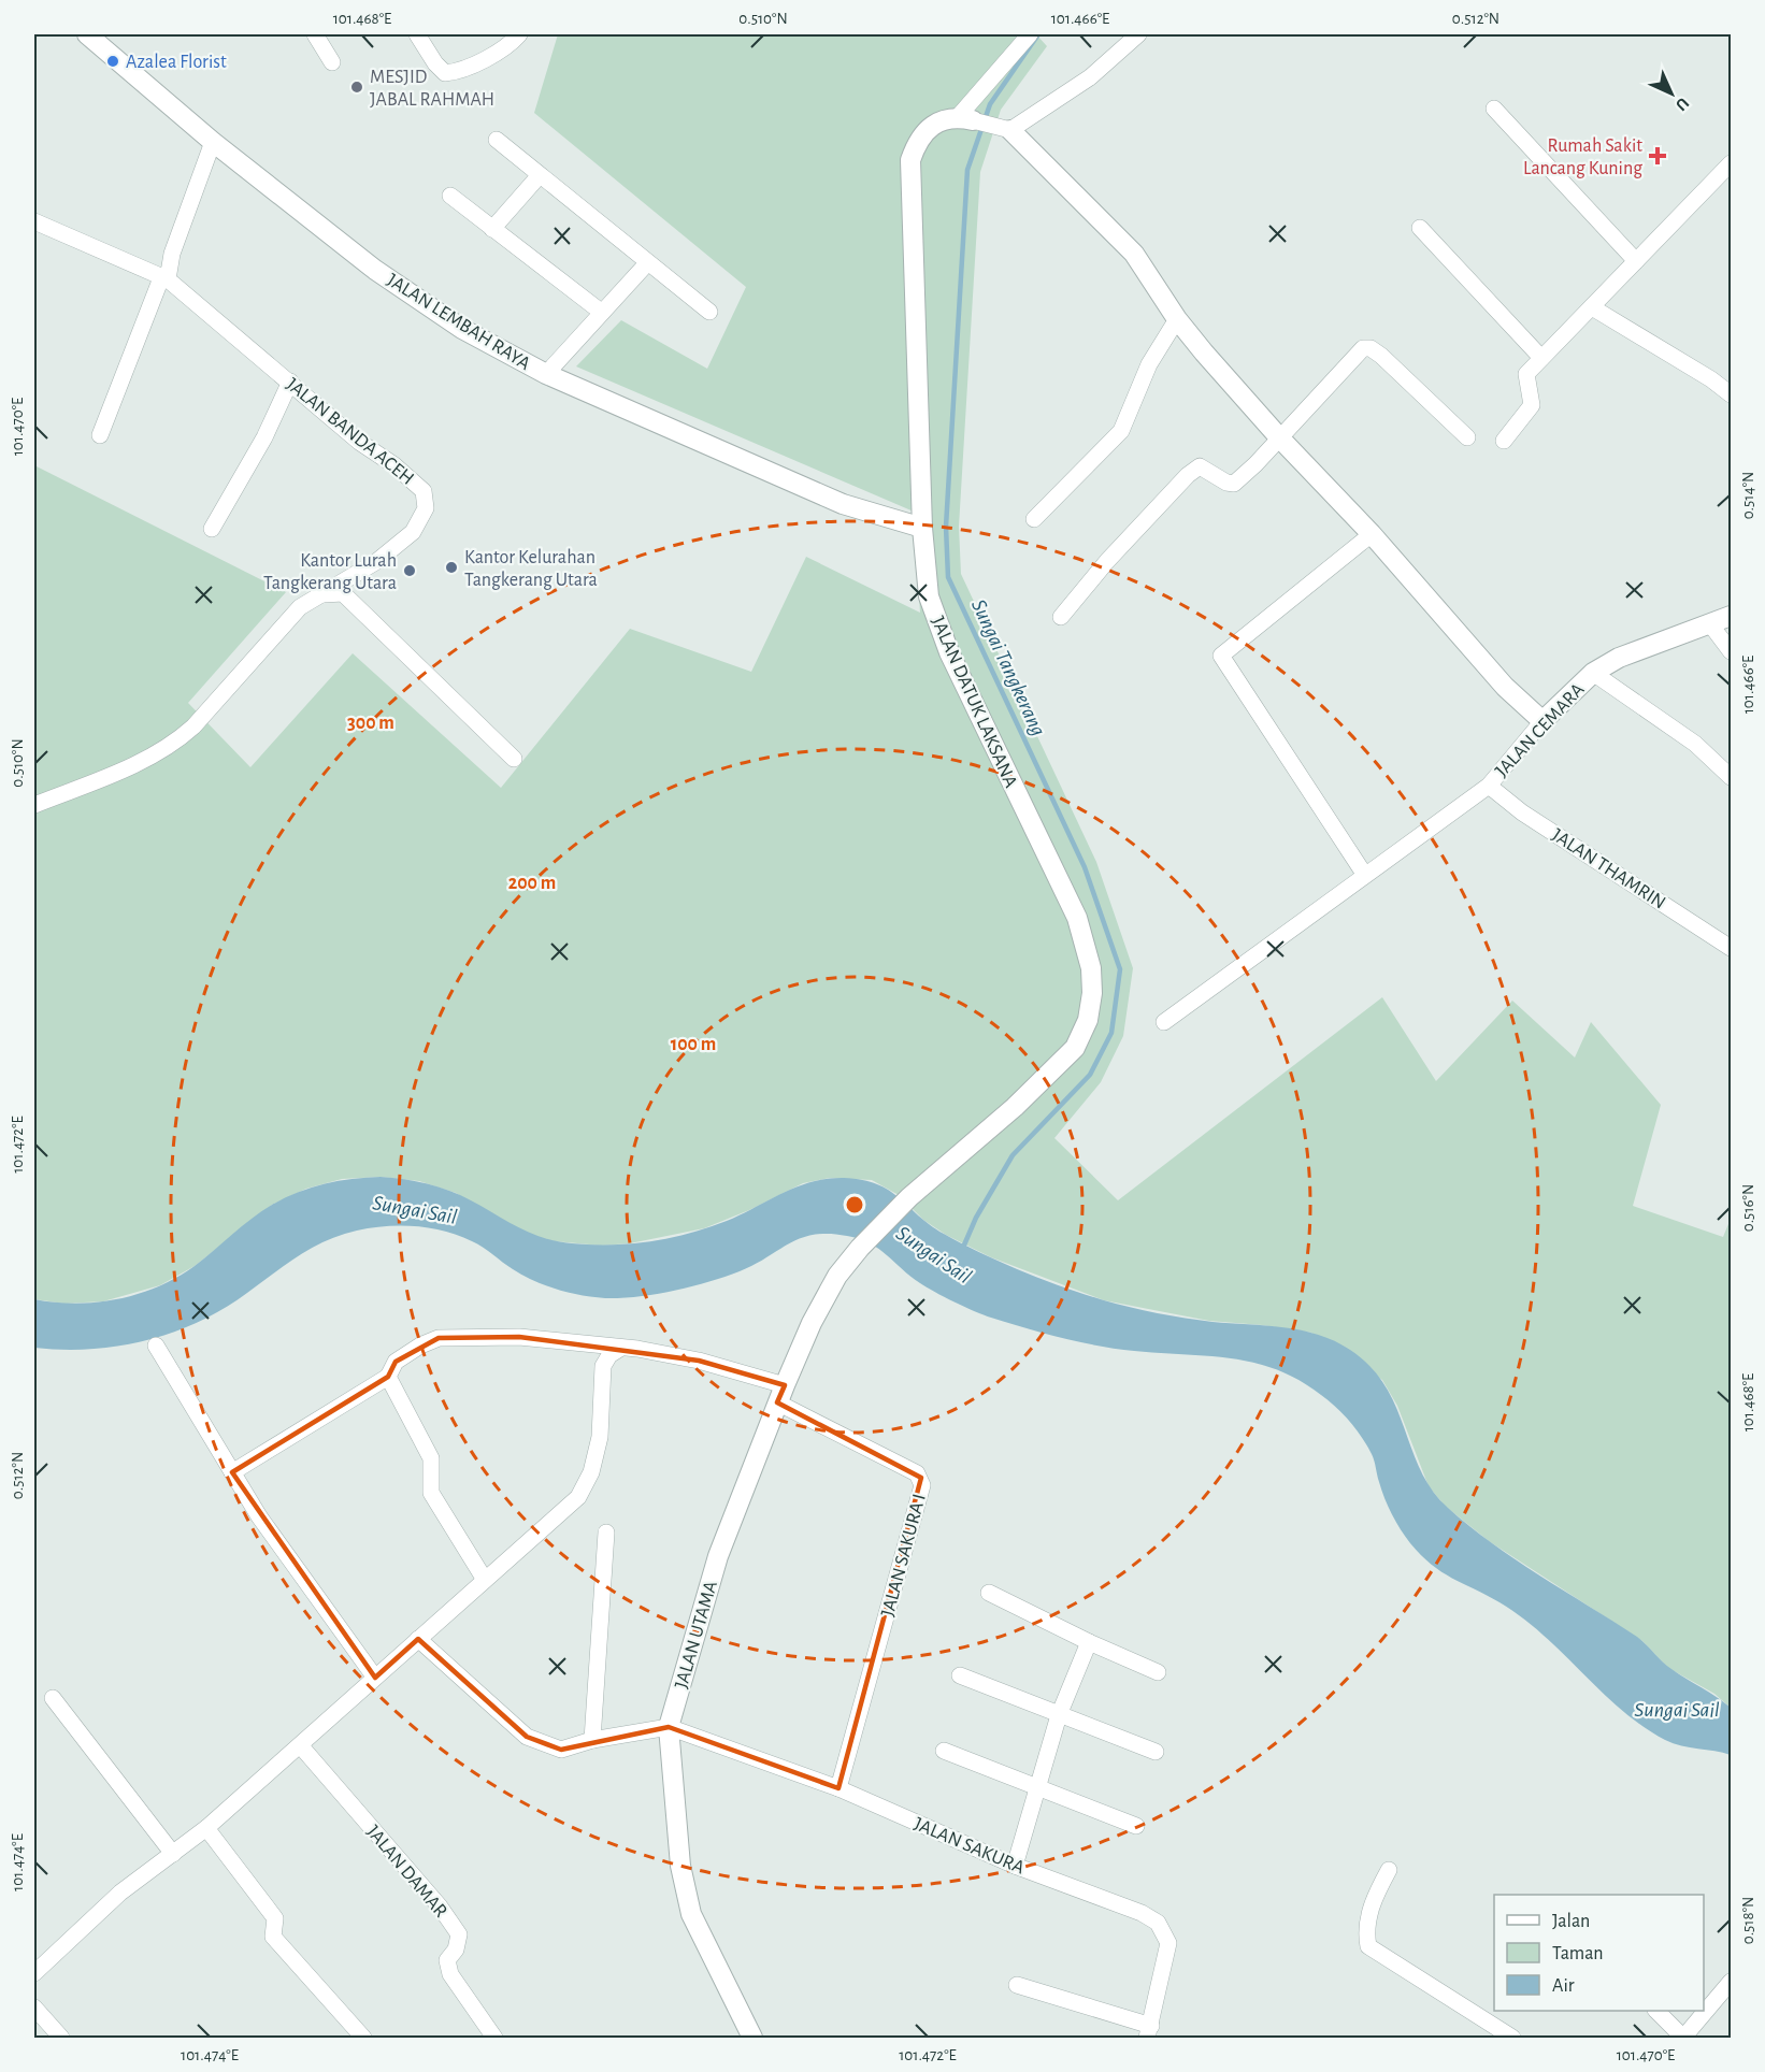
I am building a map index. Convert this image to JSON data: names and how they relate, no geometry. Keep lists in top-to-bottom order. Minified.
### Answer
{"streets":{"street":["JALAN LEMBAH RAYA","JALAN BANDA ACEH","JALAN DATUK LAKSANA","JALAN CEMARA","JALAN THAMRIN","JALAN SAKURA I","JALAN UTAMA","JALAN SAKURA","JALAN DAMAR"]},"crossings":[["JALAN LEMBAH RAYA","JALAN DATUK LAKSANA"],["JALAN DATUK LAKSANA","JALAN UTAMA"],["JALAN CEMARA","JALAN THAMRIN"],["JALAN SAKURA I","JALAN UTAMA"],["JALAN SAKURA I","JALAN SAKURA"],["JALAN UTAMA","JALAN SAKURA"]],"water":["Sungai Tangkerang","Sungai Sail"],"places":{"other":["Azalea Florist","MESJID JABAL RAHMAH","Kantor Kelurahan Tangkerang Utara","Kantor Lurah Tangkerang Utara"],"health":["Rumah Sakit Lancang Kuning"]},"legend":["Jalan","Taman","Air"],"north":"bottom right","coordinates":["101.468°E","0.510°N","101.466°E","0.512°N","101.470°E","0.514°N","101.472°E","0.516°N","101.474°E","0.518°N"],"rings":["300 m","200 m","100 m"]}
